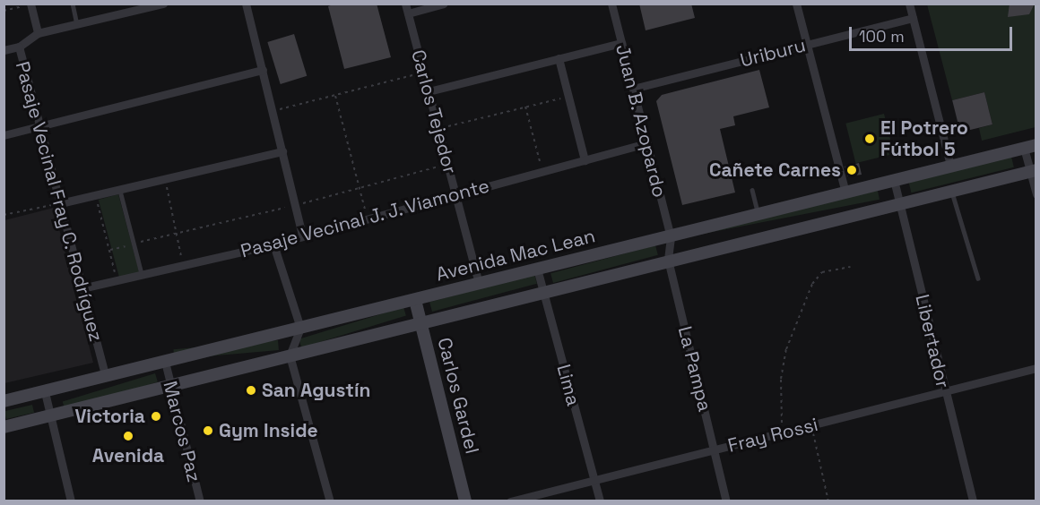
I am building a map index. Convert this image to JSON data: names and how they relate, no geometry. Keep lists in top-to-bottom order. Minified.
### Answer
{"streets":{"main road":["Avenida Mac Lean","Carlos Gardel"],"street":["Uriburu","Carlos Tejedor","Juan B. Azopardo","Pasaje Vecinal Fray C. Rodríguez","Pasaje Vecinal J. J. Viamonte","Libertador","La Pampa","Lima","Marcos Paz","Fray Rossi"]},"crossings":[["Uriburu","Juan B. Azopardo"],["Carlos Tejedor","Pasaje Vecinal J. J. Viamonte"],["Carlos Tejedor","Avenida Mac Lean"],["Juan B. Azopardo","Pasaje Vecinal J. J. Viamonte"],["Juan B. Azopardo","Avenida Mac Lean"],["Juan B. Azopardo","La Pampa"],["Pasaje Vecinal Fray C. Rodríguez","Pasaje Vecinal J. J. Viamonte"],["Pasaje Vecinal Fray C. Rodríguez","Avenida Mac Lean"],["Avenida Mac Lean","Libertador"],["Avenida Mac Lean","La Pampa"],["Avenida Mac Lean","Lima"],["Avenida Mac Lean","Carlos Gardel"],["Avenida Mac Lean","Marcos Paz"],["Libertador","Fray Rossi"],["La Pampa","Fray Rossi"],["Lima","Fray Rossi"]],"places":["El Potrero Fútbol 5","Cañete Carnes","San Agustín","Victoria","Gym Inside","Avenida"],"scale_bar":"100 m"}
